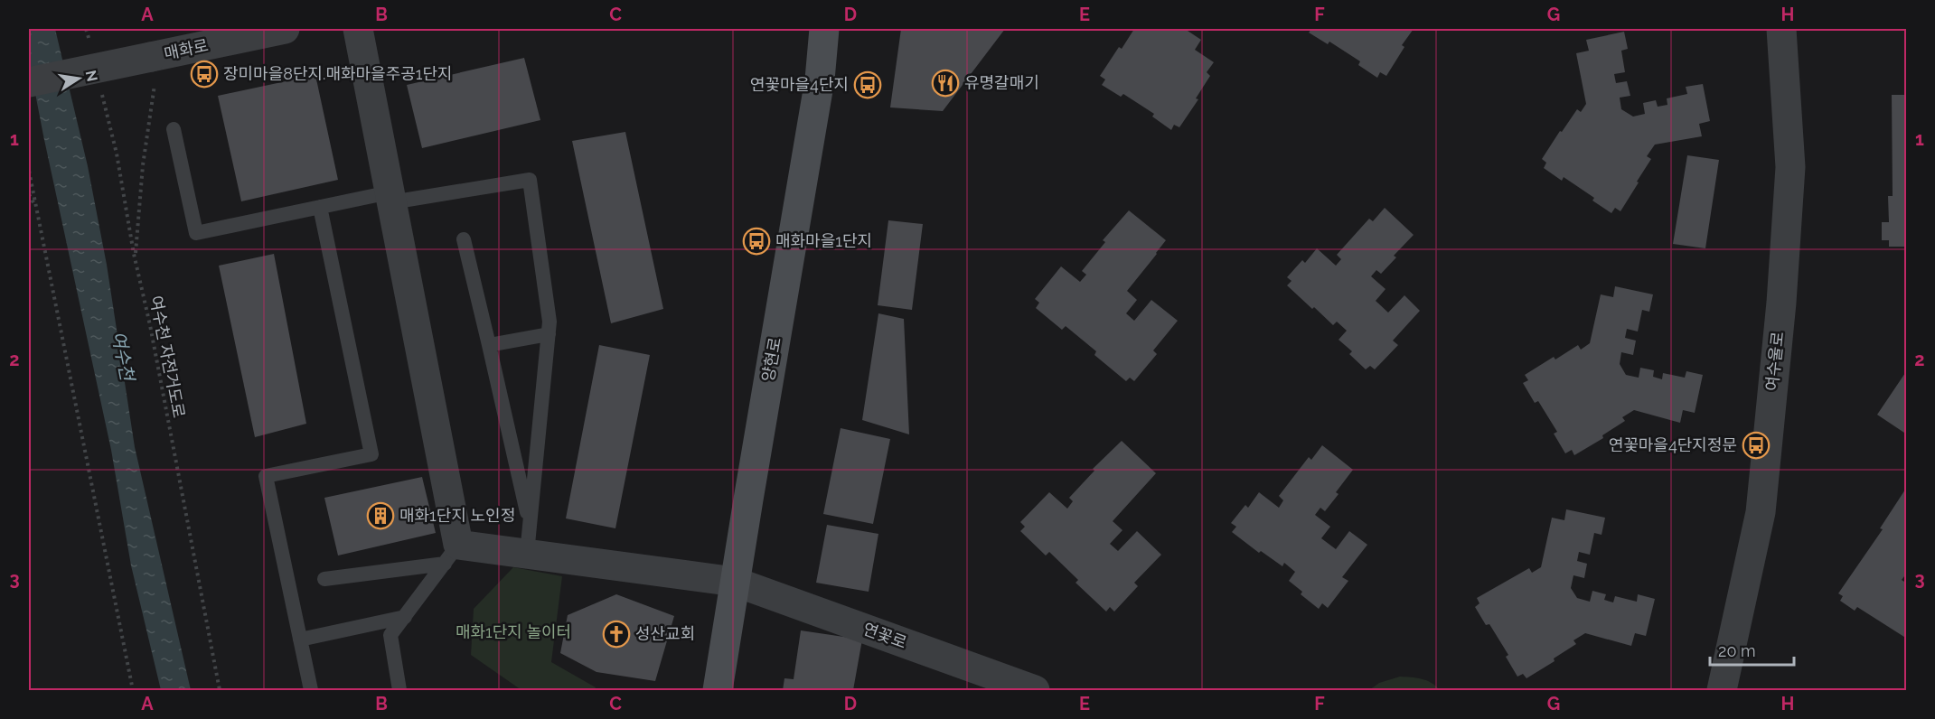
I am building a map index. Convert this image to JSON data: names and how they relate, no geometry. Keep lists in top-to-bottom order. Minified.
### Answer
{"streets":{"main road":["양현로"],"street":["매화로","여수울로","연꽃로"],"path":["여수천 자전거도로"]},"crossings":[["양현로","연꽃로"]],"water":["여수천"],"parks":["매화1단지 놀이터"],"places":{"bus stop":["장미마을8단지.매화마을주공1단지","연꽃마을4단지","매화마을1단지","연꽃마을4단지정문"],"restaurant":["유명갈매기"],"building":["매화1단지 노인정"],"church":["성산교회"]},"scale_bar":"20 m","north":"right","grid":{"columns":["A","B","C","D","E","F","G","H"],"rows":["1","2","3"]}}
